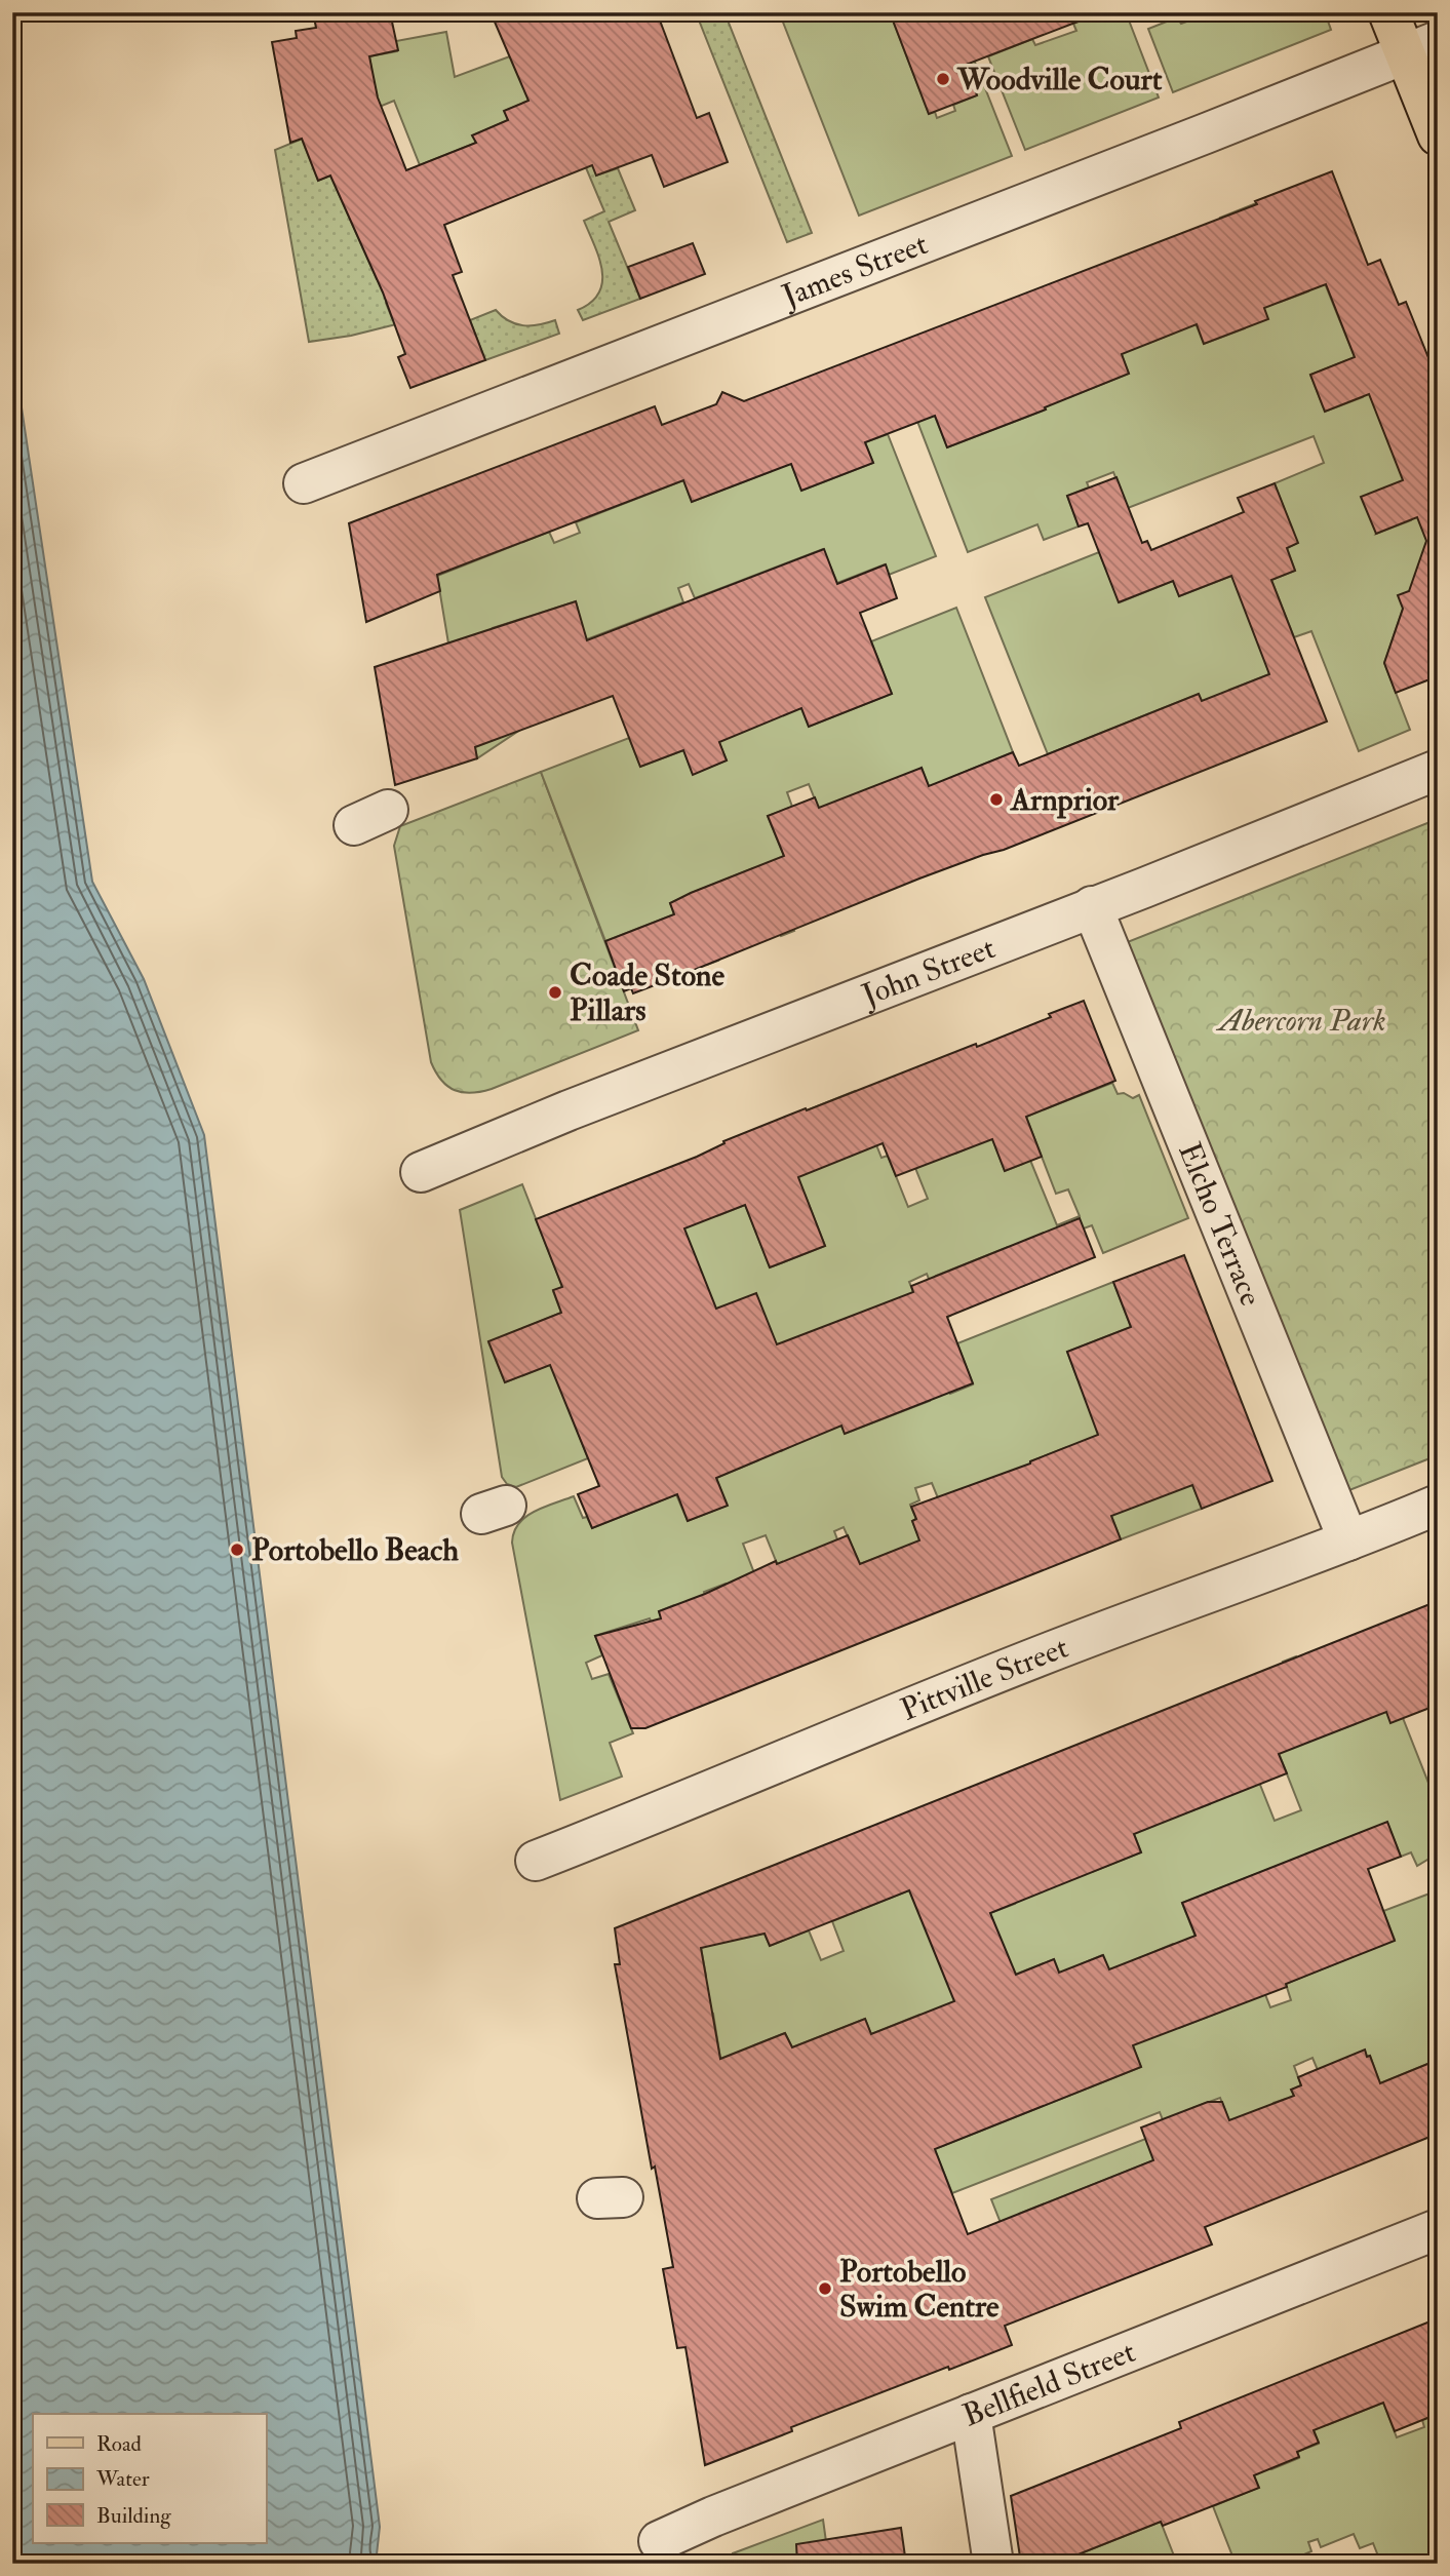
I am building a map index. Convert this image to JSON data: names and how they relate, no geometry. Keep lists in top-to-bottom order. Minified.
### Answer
{"streets":{"street":["James Street","John Street","Elcho Terrace","Pittville Street","Bellfield Street"]},"crossings":[["John Street","Elcho Terrace"],["Elcho Terrace","Pittville Street"]],"parks":["Abercorn Park"],"places":["Woodville Court","Arnprior","Coade Stone Pillars","Portobello Beach","Portobello Swim Centre"],"legend":["Road","Water","Building"]}
